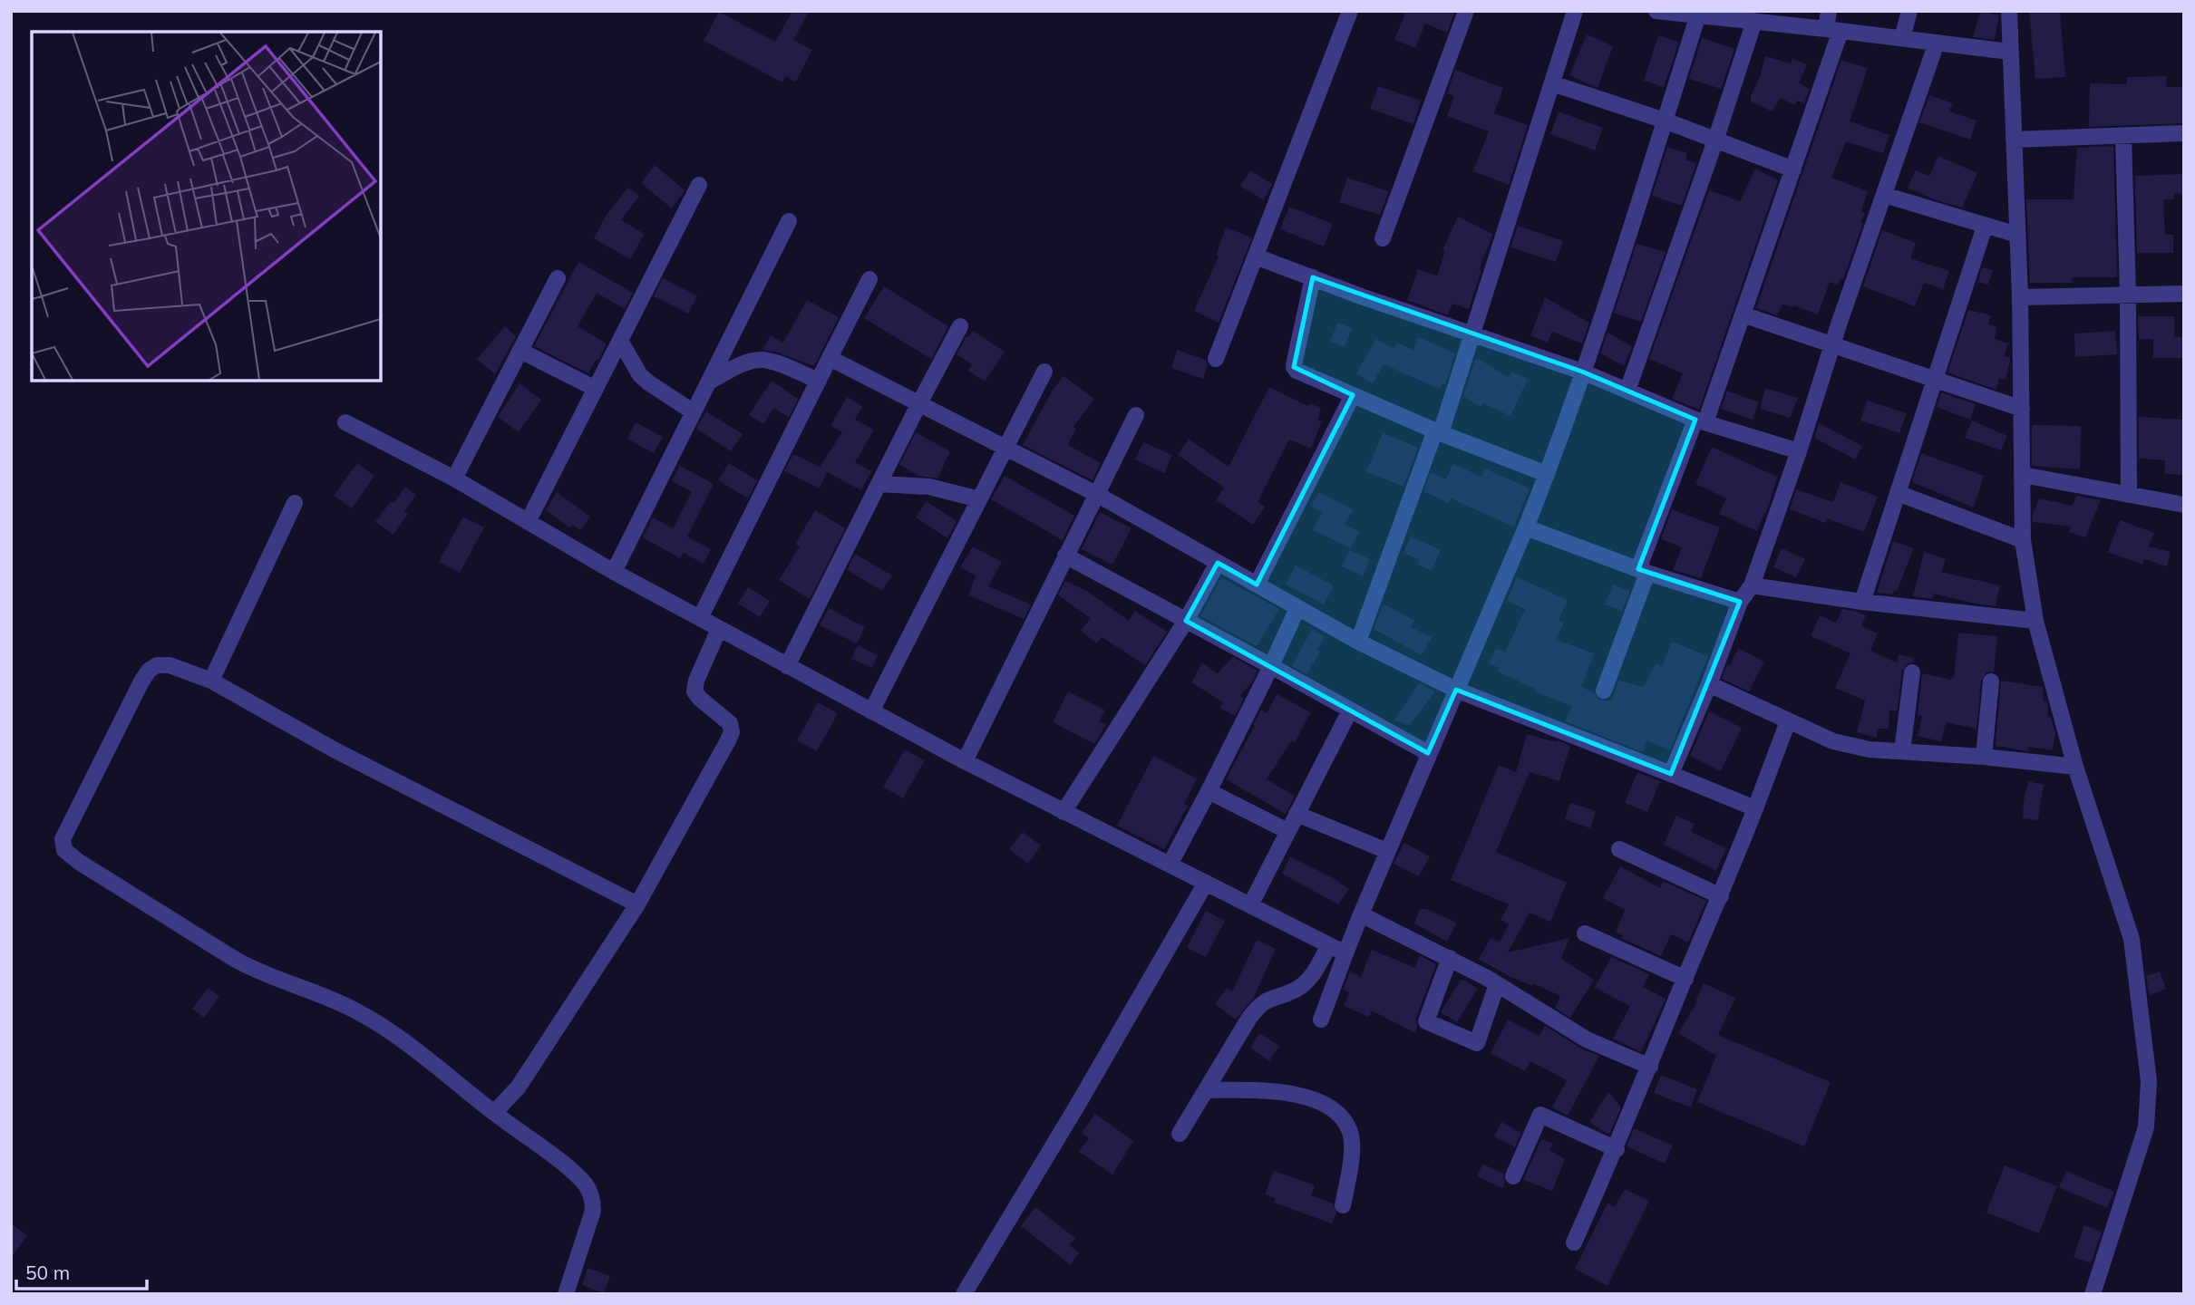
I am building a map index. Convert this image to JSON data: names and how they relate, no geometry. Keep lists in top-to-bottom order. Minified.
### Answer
{"scale_bar":"50 m"}
